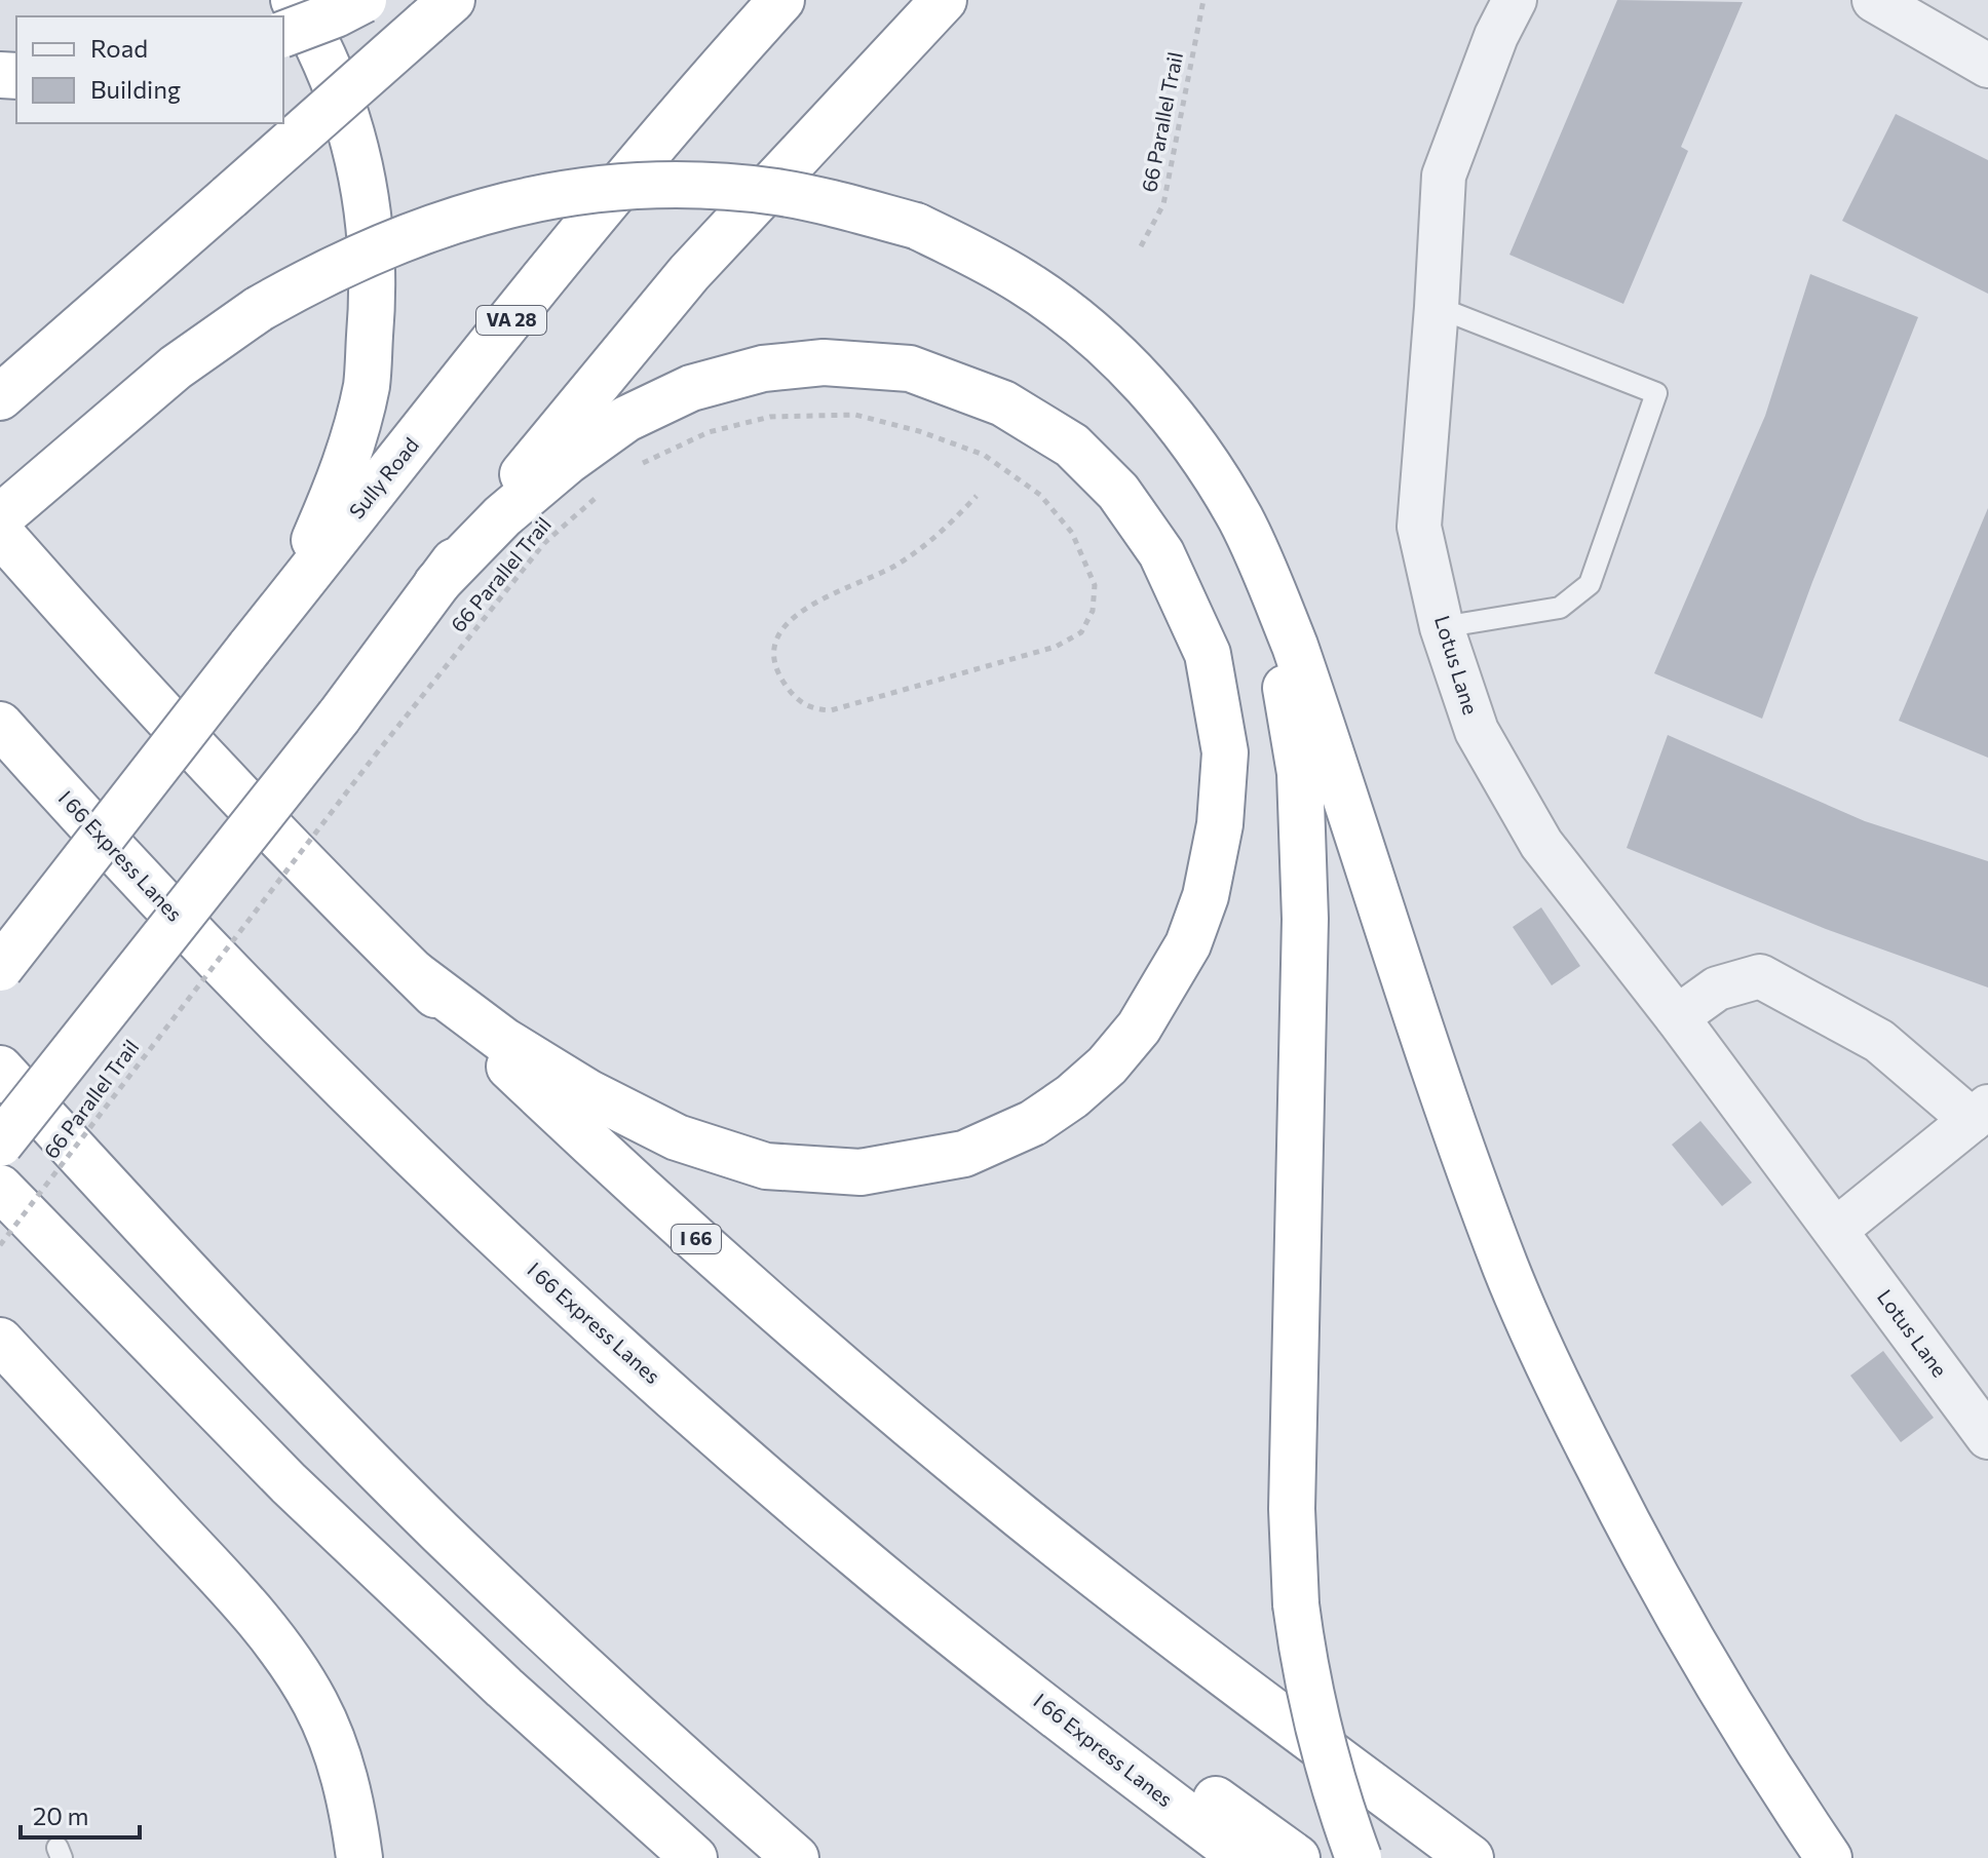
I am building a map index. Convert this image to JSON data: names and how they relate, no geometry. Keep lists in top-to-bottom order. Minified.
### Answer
{"streets":{"highway":["VA 28","Sully Road","I 66 Express Lanes","I 66"],"street":["Lotus Lane"],"path":["66 Parallel Trail"]},"legend":["Road","Building"],"scale_bar":"20 m"}
